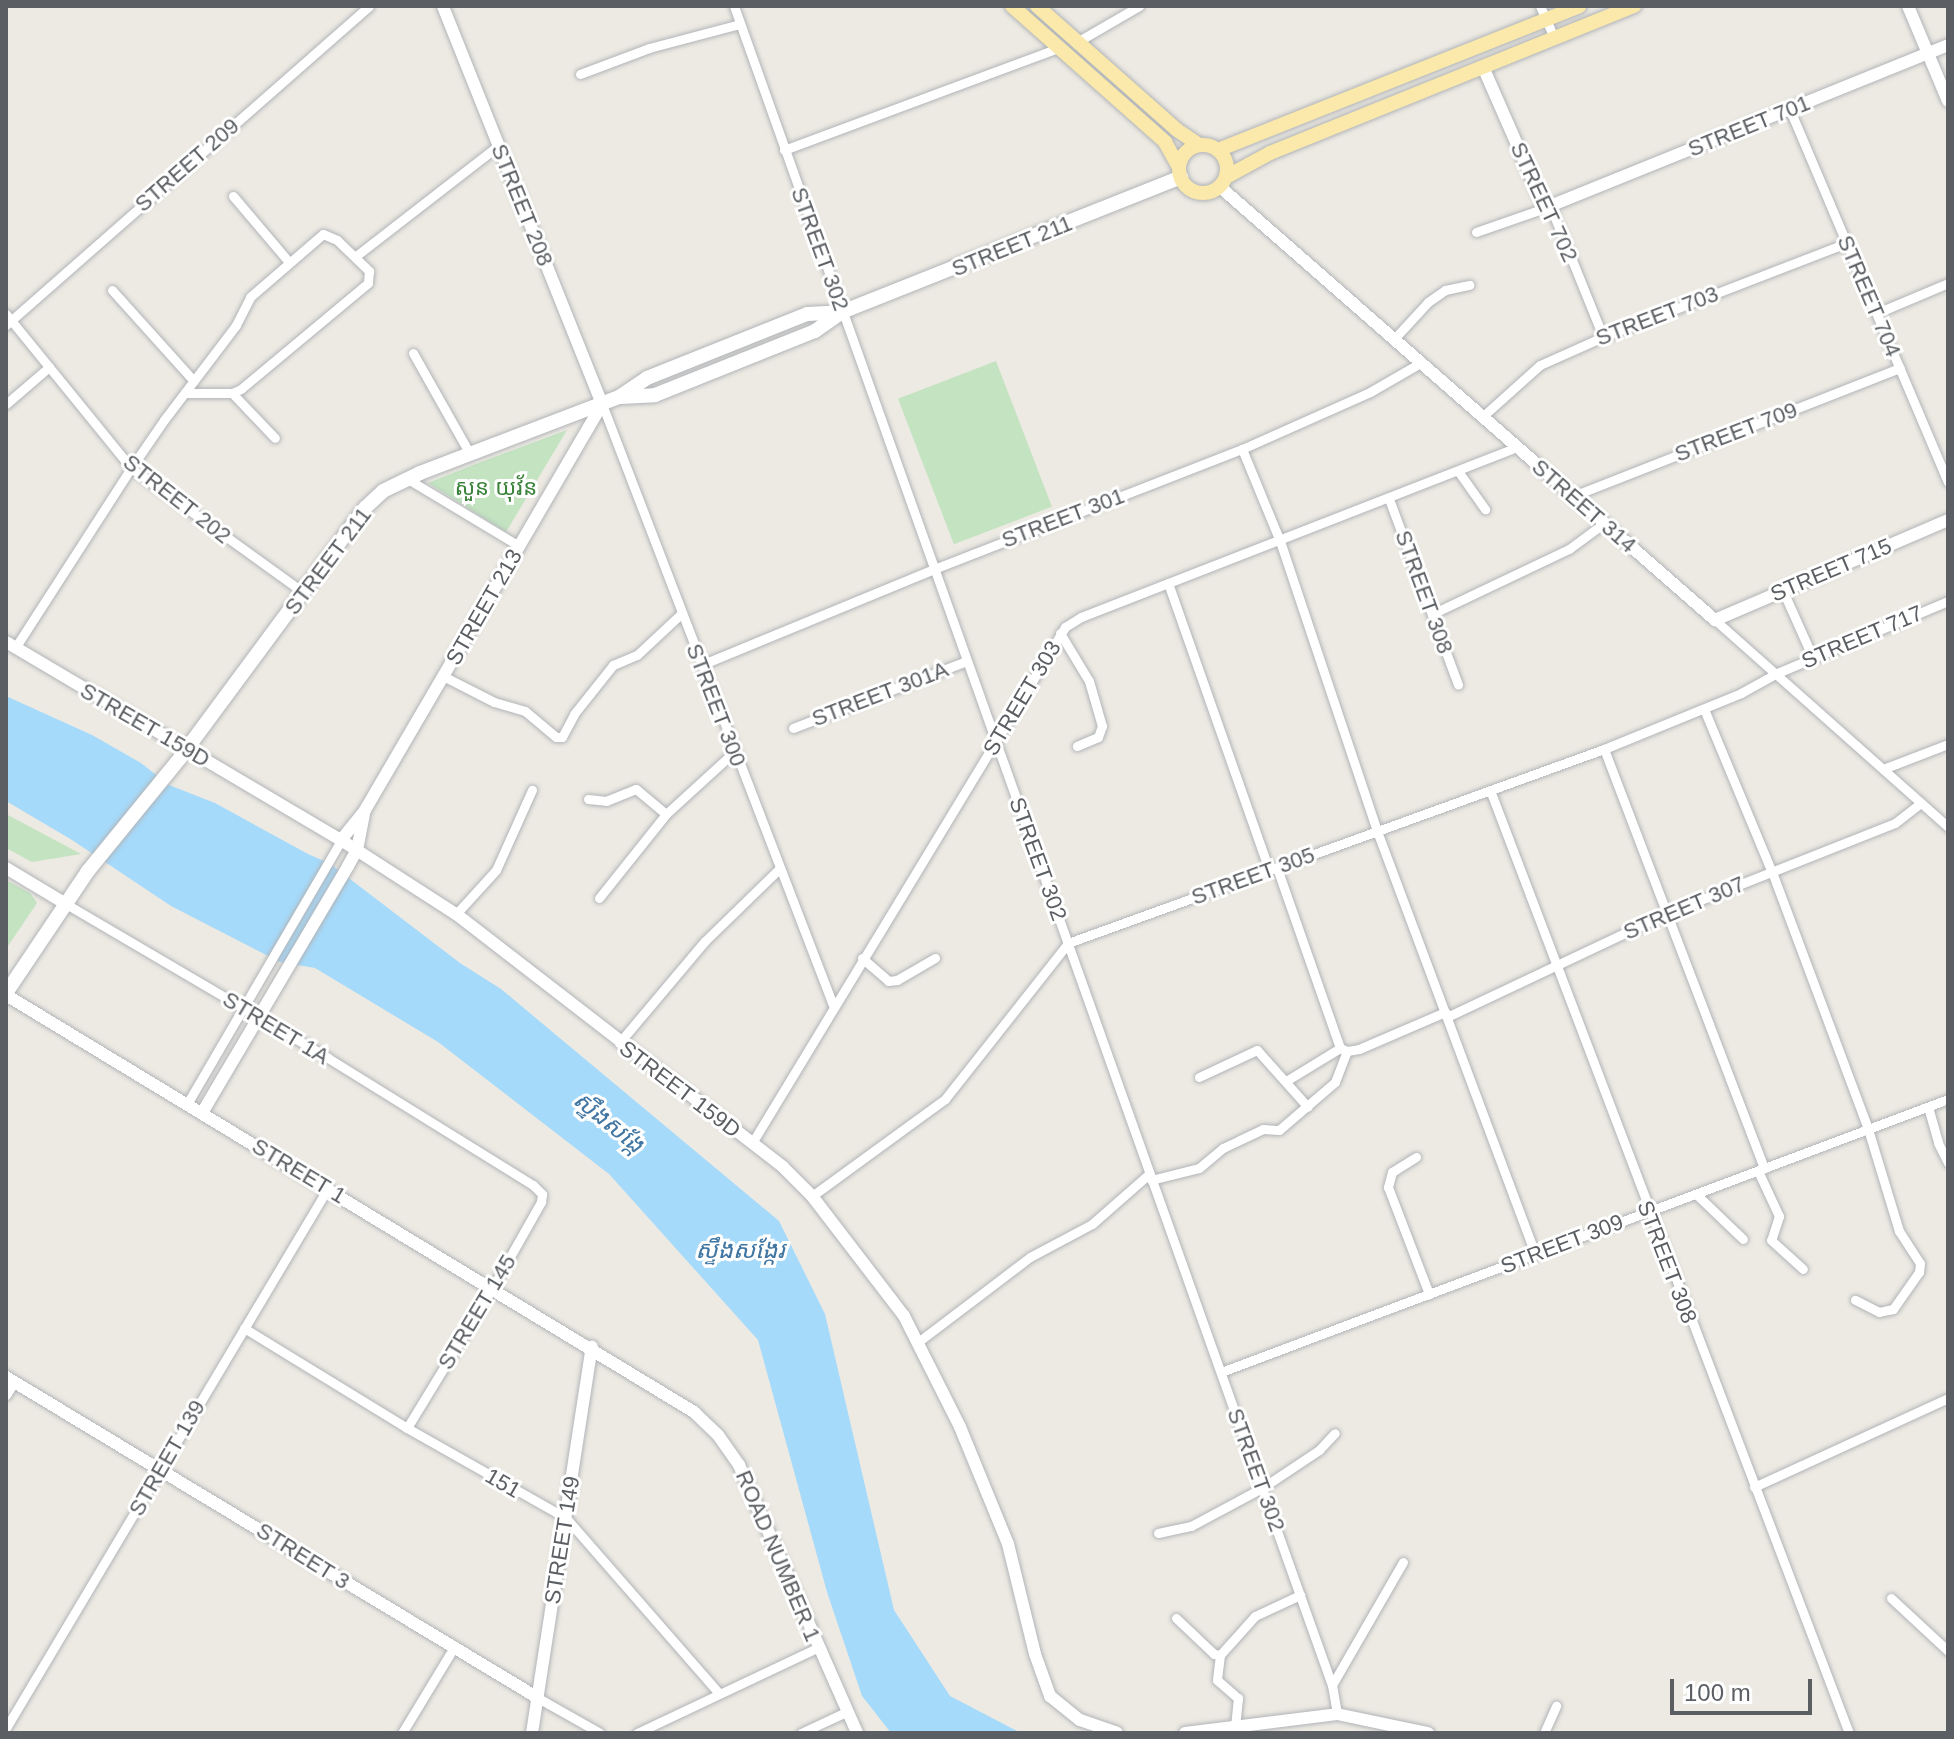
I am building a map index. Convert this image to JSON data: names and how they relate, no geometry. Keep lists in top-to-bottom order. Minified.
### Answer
{"streets":{"main road":["STREET 211"],"street":["STREET 701","STREET 209","STREET 702","STREET 208","STREET 302","STREET 704","STREET 703","STREET 709","STREET 202","STREET 314","STREET 301","STREET 715","STREET 308","STREET 213","STREET 717","STREET 301A","STREET 303","STREET 300","STREET 159D","STREET 305","STREET 307","STREET 1A","STREET 1","STREET 309","STREET 145","STREET 139","151","STREET 149","STREET 3","ROAD NUMBER 1"]},"crossings":[["STREET 701","STREET 702"],["STREET 701","STREET 704"],["STREET 209","STREET 202"],["STREET 702","STREET 703"],["STREET 208","STREET 211"],["STREET 208","STREET 213"],["STREET 208","STREET 300"],["STREET 211","STREET 302"],["STREET 211","STREET 202"],["STREET 211","STREET 314"],["STREET 211","STREET 213"],["STREET 211","STREET 300"],["STREET 211","STREET 159D"],["STREET 211","STREET 1A"],["STREET 211","STREET 1"],["STREET 302","STREET 301"],["STREET 302","STREET 301A"],["STREET 302","STREET 303"],["STREET 302","STREET 305"],["STREET 302","STREET 309"],["STREET 704","STREET 703"],["STREET 704","STREET 709"],["STREET 703","STREET 314"],["STREET 709","STREET 314"],["STREET 314","STREET 301"],["STREET 314","STREET 715"],["STREET 314","STREET 717"],["STREET 314","STREET 303"],["STREET 314","STREET 305"],["STREET 314","STREET 307"],["STREET 301","STREET 300"],["STREET 308","STREET 303"],["STREET 308","STREET 305"],["STREET 308","STREET 307"],["STREET 308","STREET 309"],["STREET 213","STREET 300"],["STREET 213","STREET 159D"],["STREET 213","STREET 1A"],["STREET 213","STREET 1"],["STREET 717","STREET 305"],["STREET 303","STREET 300"],["STREET 303","STREET 159D"],["STREET 1A","STREET 145"],["STREET 1","STREET 145"],["STREET 1","STREET 139"],["STREET 1","STREET 149"],["STREET 1","ROAD NUMBER 1"],["STREET 145","151"],["STREET 139","151"],["STREET 139","STREET 3"],["151","STREET 149"],["STREET 149","STREET 3"],["STREET 149","ROAD NUMBER 1"]],"water":["ស្ទឹងសង្កែ","ស្ទឹងសង្កែរ"],"parks":["សួន យុវ័ន"],"scale_bar":"100 m"}
